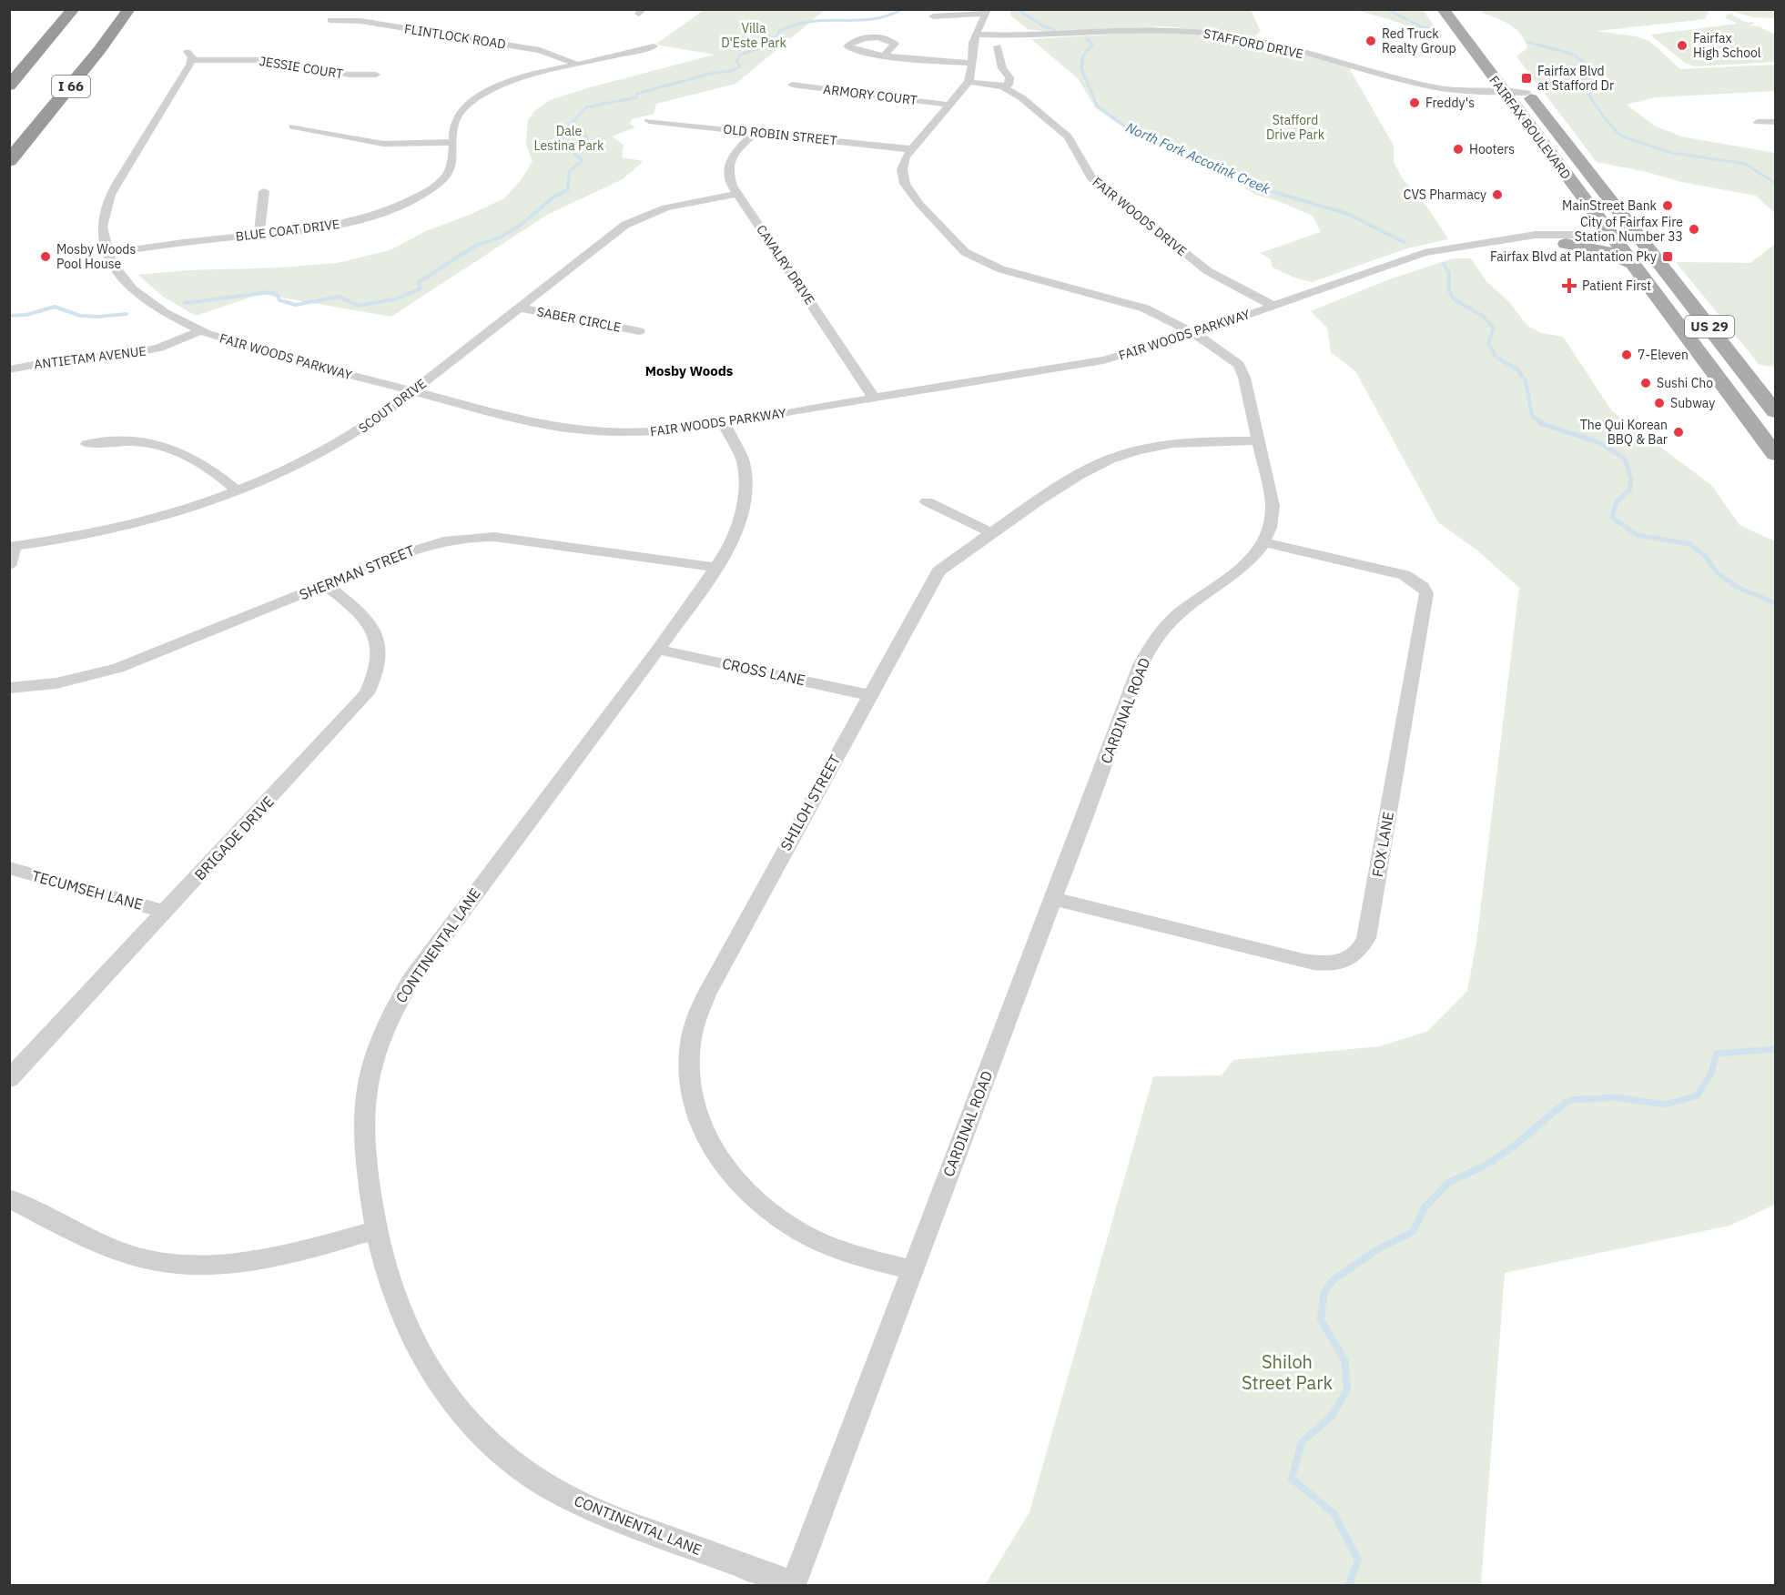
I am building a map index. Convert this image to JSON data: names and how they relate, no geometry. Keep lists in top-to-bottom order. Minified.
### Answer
{"streets":{"highway":["I 66"],"main road":["FAIRFAX BOULEVARD","US 29"],"street":["FLINTLOCK ROAD","STAFFORD DRIVE","JESSIE COURT","ARMORY COURT","OLD ROBIN STREET","FAIR WOODS DRIVE","BLUE COAT DRIVE","CAVALRY DRIVE","SABER CIRCLE","FAIR WOODS PARKWAY","ANTIETAM AVENUE","SCOUT DRIVE","SHERMAN STREET","CROSS LANE","CARDINAL ROAD","SHILOH STREET","BRIGADE DRIVE","FOX LANE","TECUMSEH LANE","CONTINENTAL LANE"]},"crossings":[["FLINTLOCK ROAD","BLUE COAT DRIVE"],["STAFFORD DRIVE","FAIRFAX BOULEVARD"],["JESSIE COURT","FAIR WOODS PARKWAY"],["ARMORY COURT","CARDINAL ROAD"],["FAIRFAX BOULEVARD","FAIR WOODS PARKWAY"],["OLD ROBIN STREET","CAVALRY DRIVE"],["OLD ROBIN STREET","CARDINAL ROAD"],["FAIR WOODS DRIVE","FAIR WOODS PARKWAY"],["FAIR WOODS DRIVE","CARDINAL ROAD"],["BLUE COAT DRIVE","FAIR WOODS PARKWAY"],["CAVALRY DRIVE","FAIR WOODS PARKWAY"],["CAVALRY DRIVE","SCOUT DRIVE"],["SABER CIRCLE","SCOUT DRIVE"],["FAIR WOODS PARKWAY","ANTIETAM AVENUE"],["FAIR WOODS PARKWAY","SCOUT DRIVE"],["FAIR WOODS PARKWAY","CARDINAL ROAD"],["FAIR WOODS PARKWAY","CONTINENTAL LANE"],["SHERMAN STREET","BRIGADE DRIVE"],["SHERMAN STREET","CONTINENTAL LANE"],["CROSS LANE","SHILOH STREET"],["CROSS LANE","CONTINENTAL LANE"],["CARDINAL ROAD","SHILOH STREET"],["CARDINAL ROAD","FOX LANE"],["CARDINAL ROAD","CONTINENTAL LANE"],["BRIGADE DRIVE","TECUMSEH LANE"]],"districts":["Mosby Woods"],"water":["North Fork Accotink Creek"],"parks":["Villa D'Este Park","Stafford Drive Park","Dale Lestina Park","Shiloh Street Park"],"places":{"other":["Red Truck Realty Group","Fairfax High School","Freddy's","Hooters","CVS Pharmacy","MainStreet Bank","City of Fairfax Fire Station Number 33","Mosby Woods Pool House","7-Eleven","Sushi Cho","Subway","The Qui Korean BBQ & Bar"],"transit":["Fairfax Blvd at Stafford Dr","Fairfax Blvd at Plantation Pky"],"health":["Patient First"]}}
